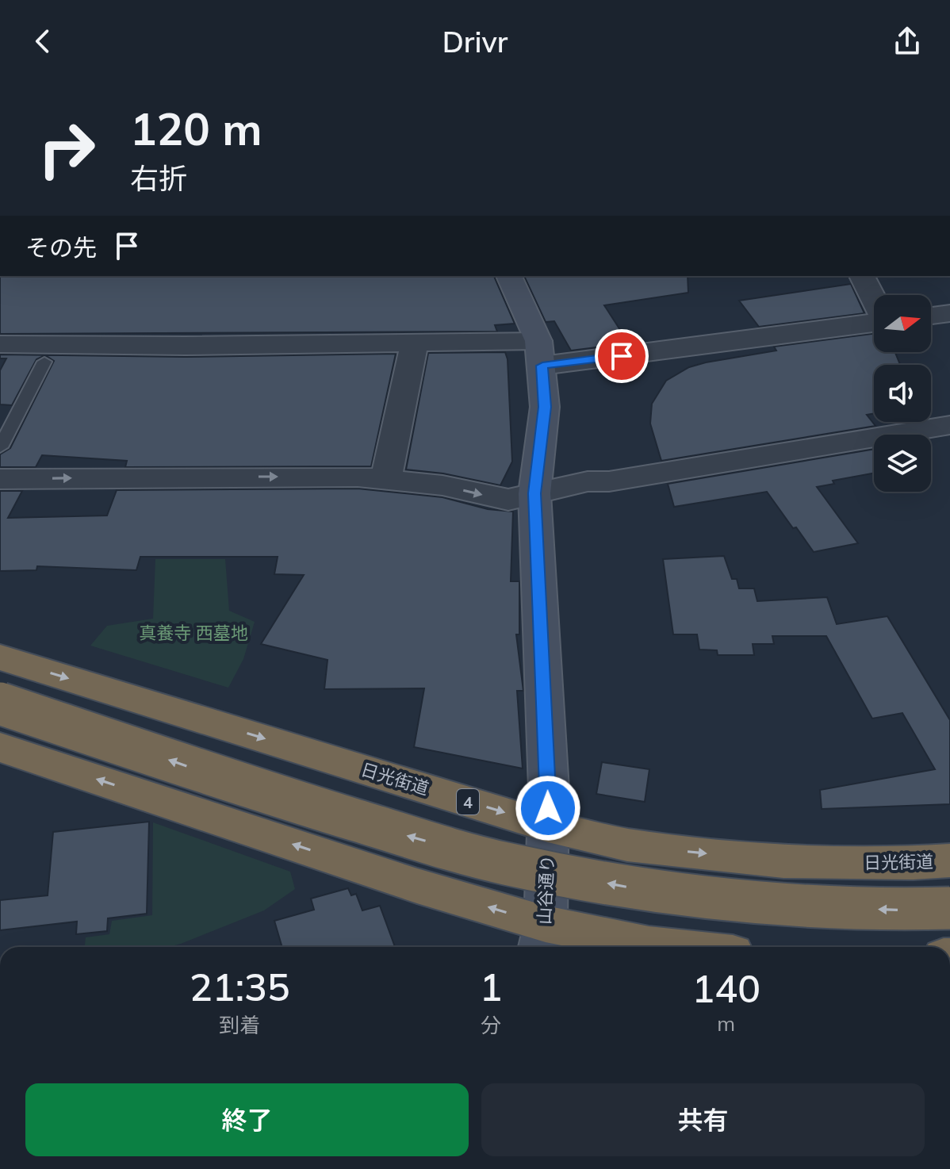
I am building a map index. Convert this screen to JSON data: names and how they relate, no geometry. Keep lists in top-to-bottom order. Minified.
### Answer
{"streets":{"highway":["日光街道","4"],"street":["山谷通り"]},"crossings":[["日光街道","山谷通り"]],"parks":["真養寺 西墓地"],"north":"right","page":{"header":"Drivr","turn":["120 m","右折"],"then":"その先","eta":["21:35","到着","1","分","140","m"],"buttons":["終了","共有"]}}
